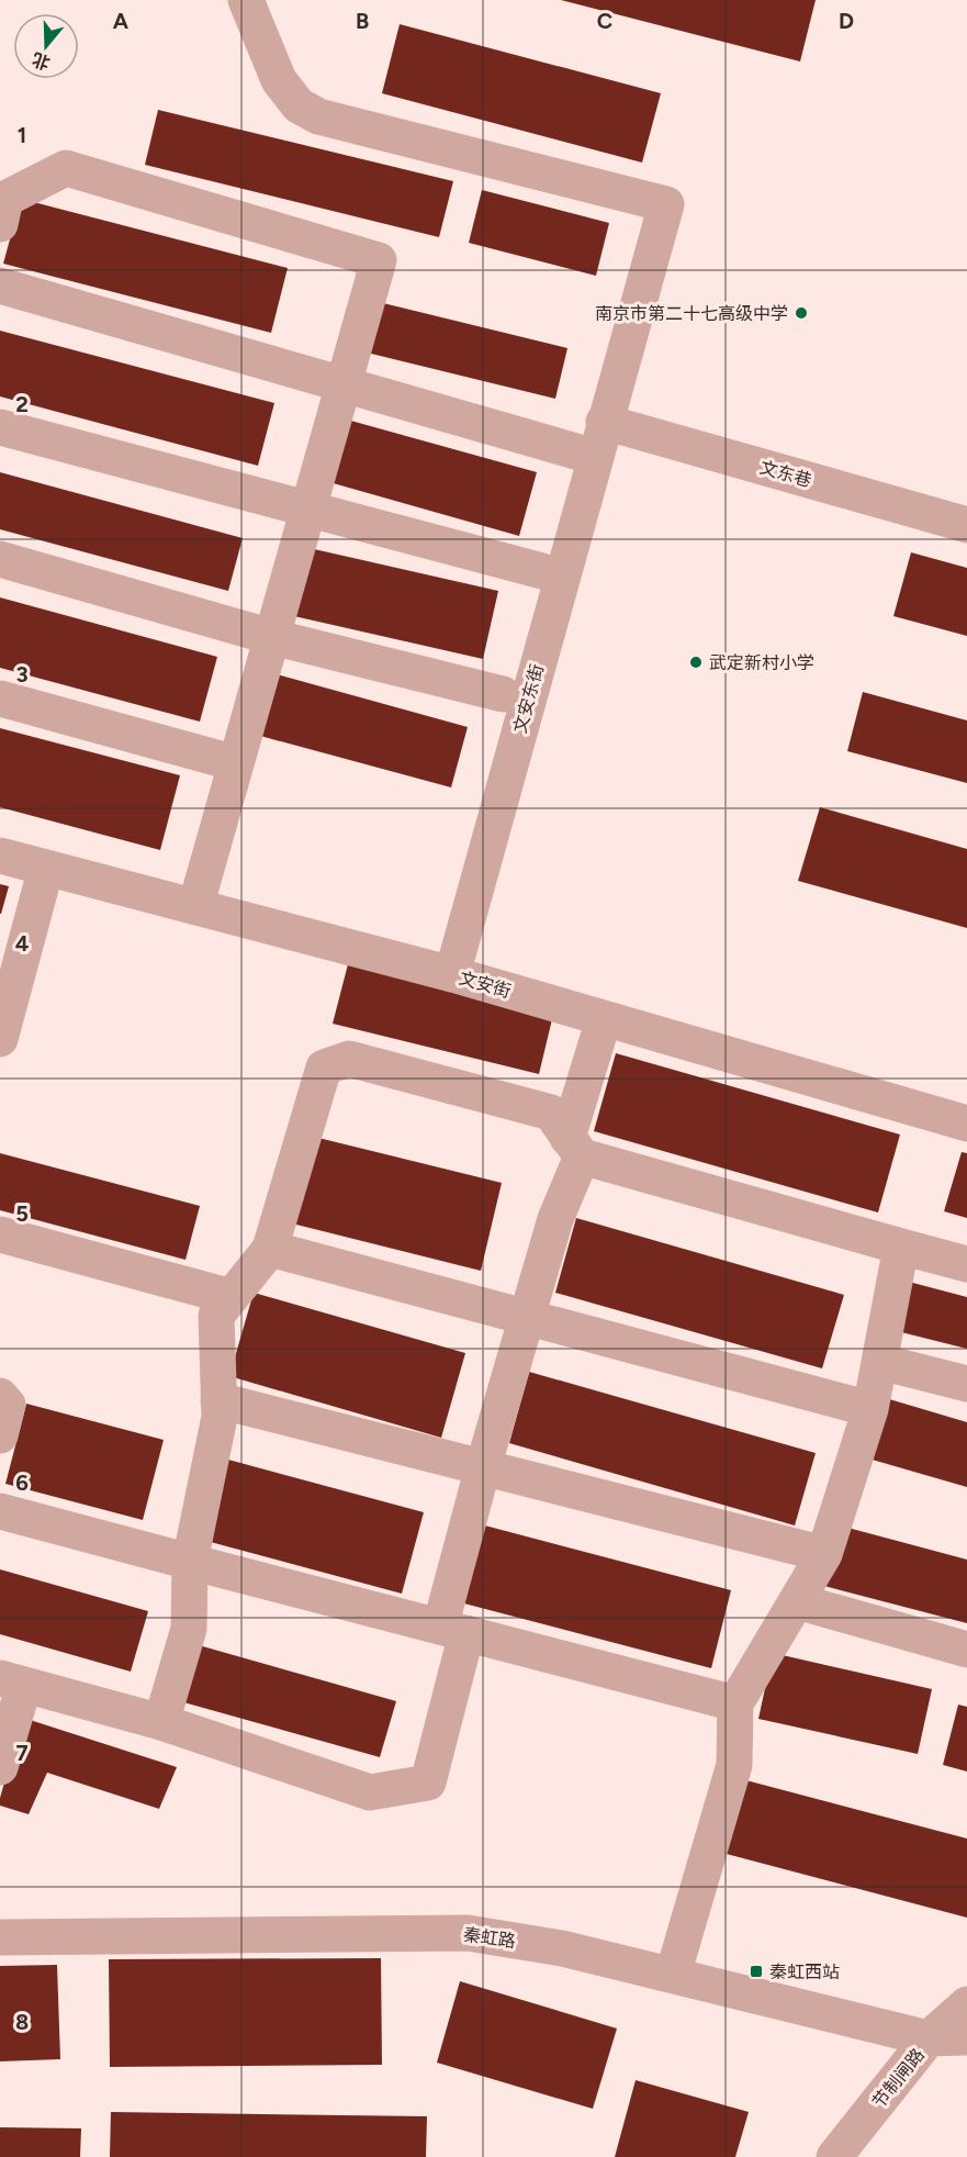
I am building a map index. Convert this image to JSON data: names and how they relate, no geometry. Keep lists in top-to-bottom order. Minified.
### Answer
{"streets":{"street":["文东巷","文安东街","文安街","秦虹路","节制闸路"]},"crossings":[["文东巷","文安东街"],["文安东街","文安街"],["秦虹路","节制闸路"]],"places":{"other":["南京市第二十七高级中学","武定新村小学"],"transit":["秦虹西站"]},"north":"bottom","grid":{"columns":["A","B","C","D"],"rows":["1","2","3","4","5","6","7","8"]}}
